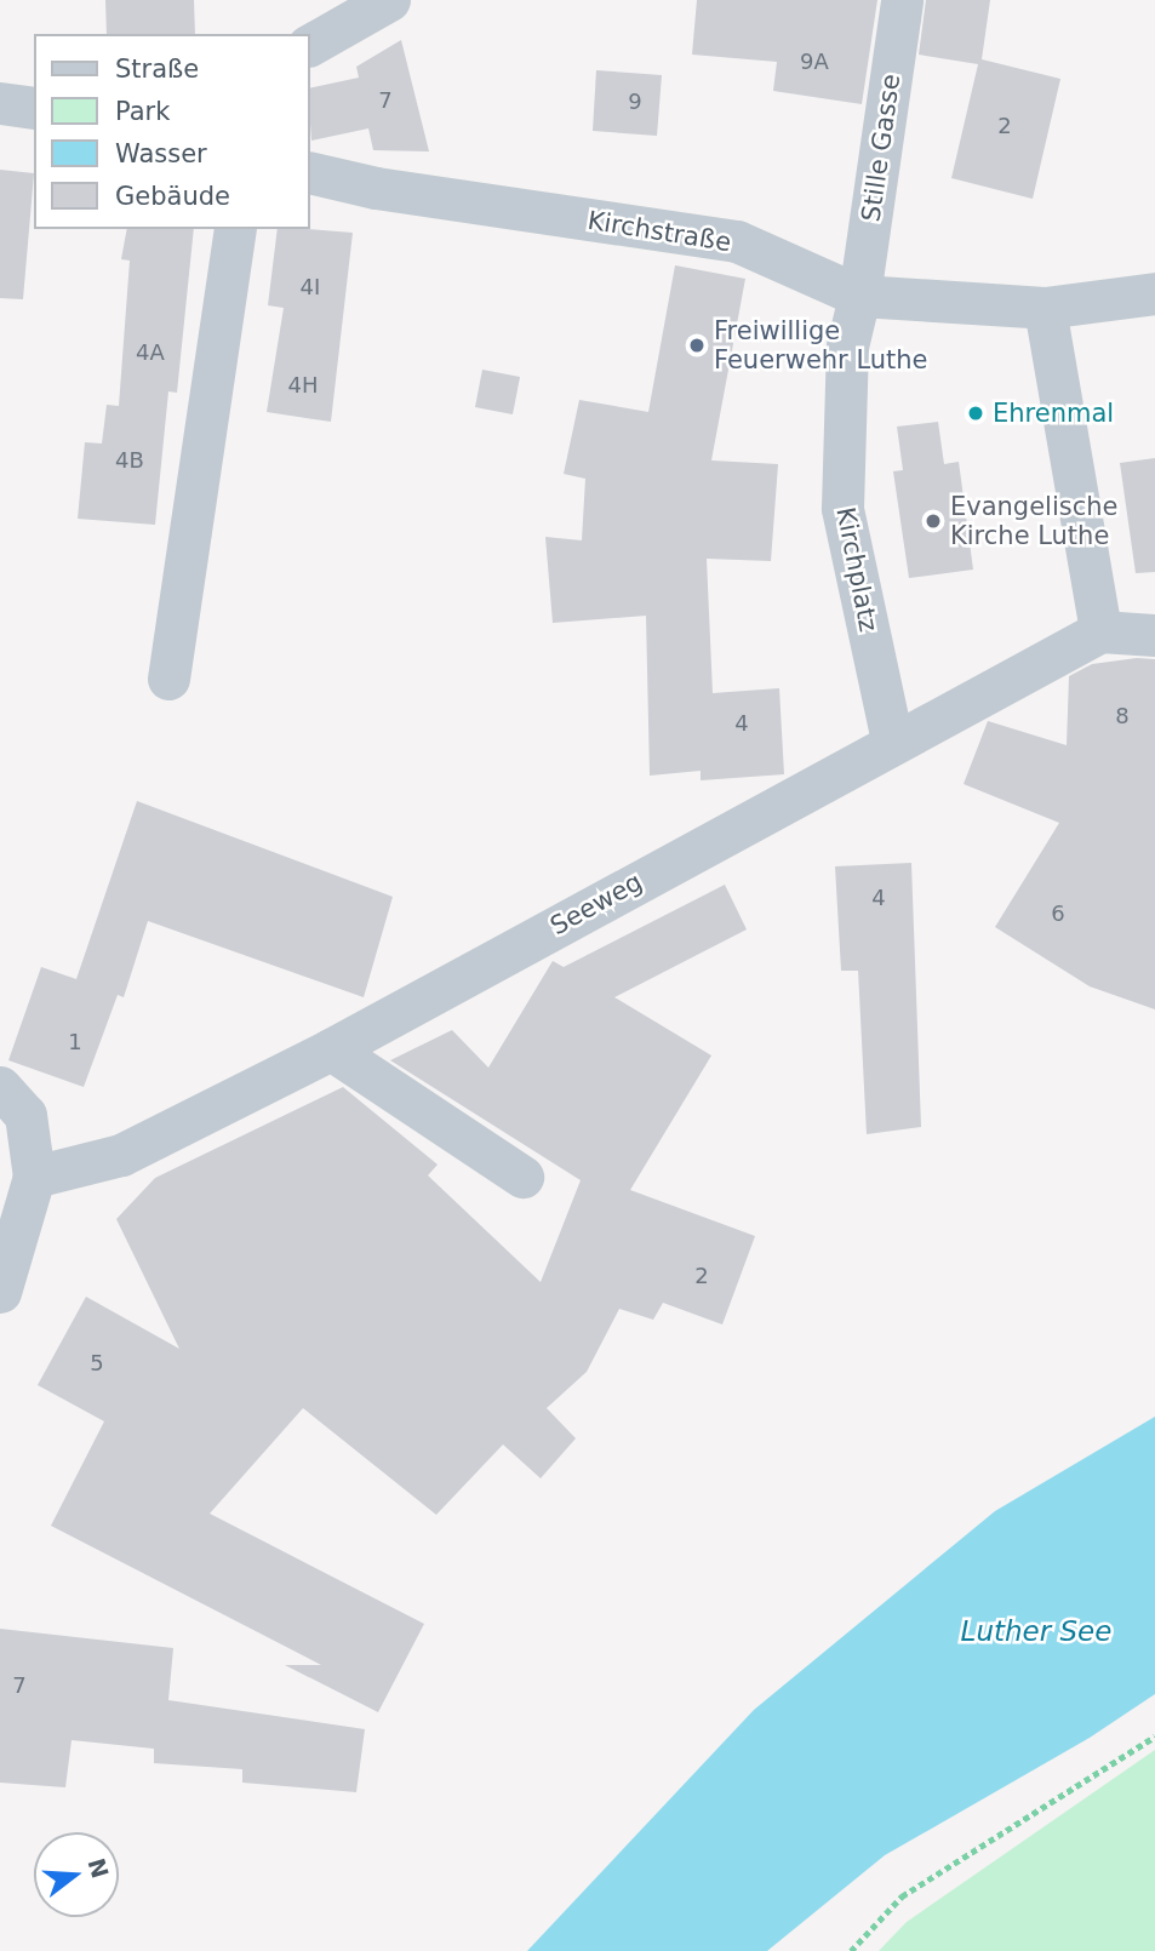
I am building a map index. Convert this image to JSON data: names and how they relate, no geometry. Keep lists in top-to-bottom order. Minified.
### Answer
{"streets":{"street":["Stille Gasse","Kirchstraße","Kirchplatz","Seeweg"]},"crossings":[["Stille Gasse","Kirchstraße"],["Stille Gasse","Kirchplatz"],["Kirchstraße","Kirchplatz"],["Kirchplatz","Seeweg"]],"water":["Luther See"],"places":["Freiwillige Feuerwehr Luthe","Ehrenmal","Evangelische Kirche Luthe"],"house_numbers":["9A","7","9","2","4I","4A","4H","4B","8","4","4","6","1","2","5","7"],"legend":["Straße","Park","Wasser","Gebäude"],"north":"right"}
